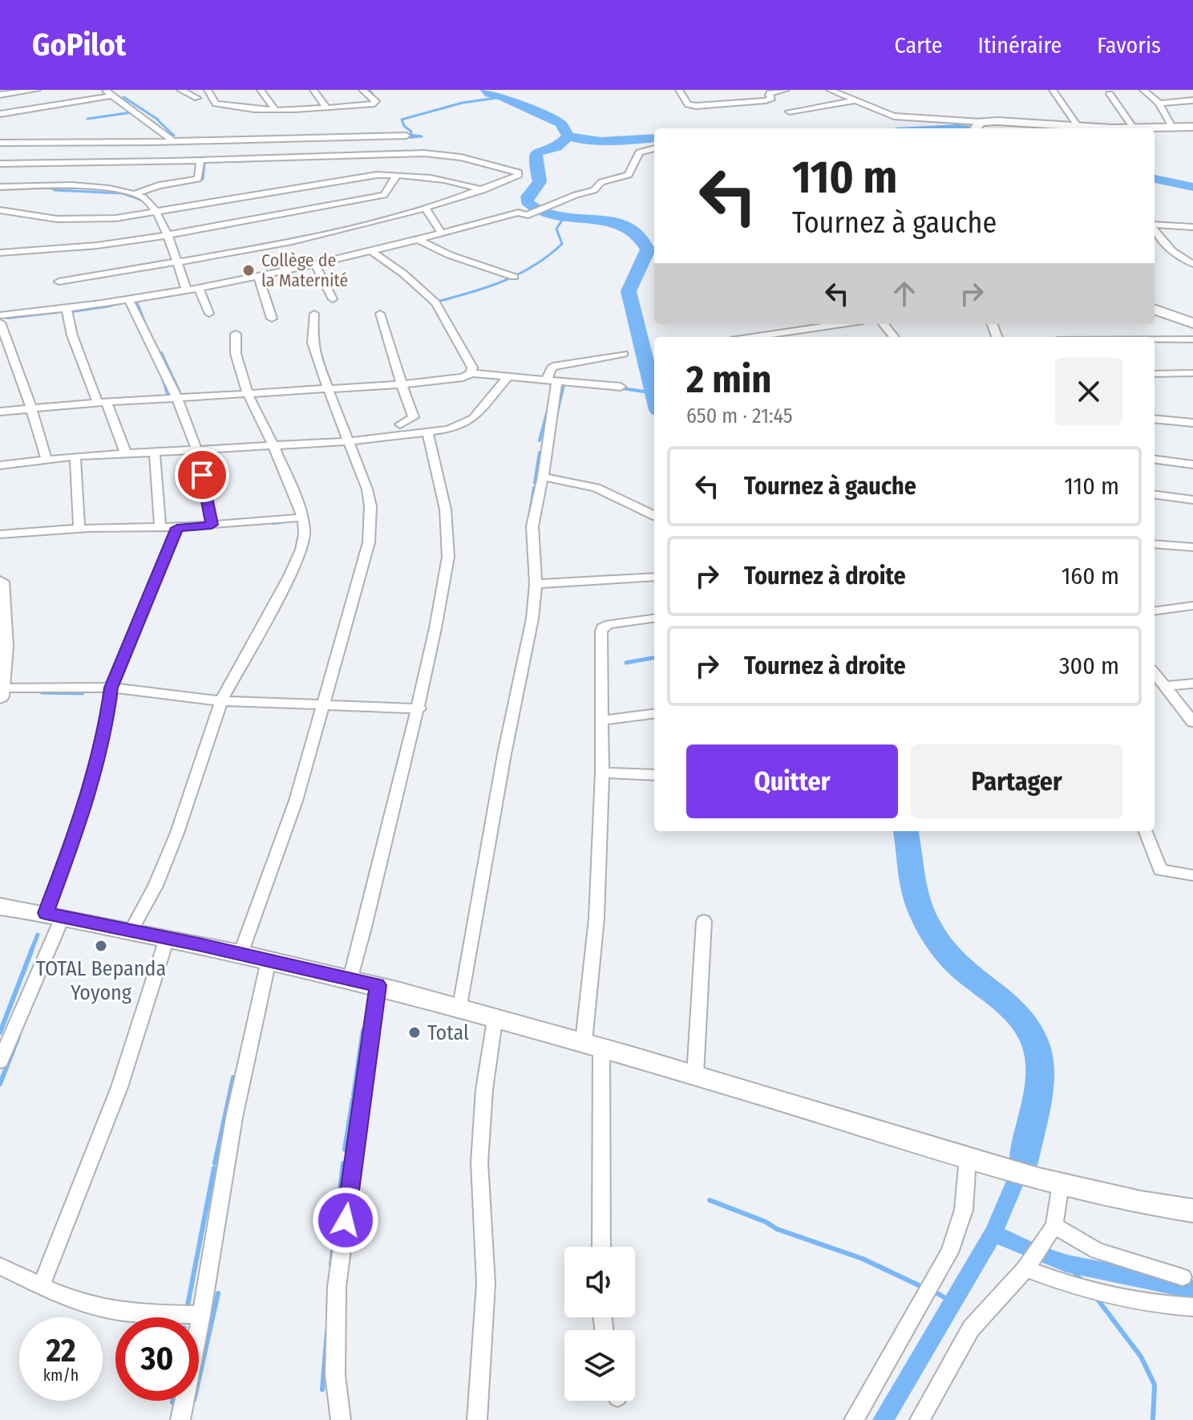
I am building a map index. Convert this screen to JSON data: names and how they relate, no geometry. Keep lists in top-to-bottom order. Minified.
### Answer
{"places":["Collège de la Maternité","TOTAL Bepanda Yoyong","Total"],"page":{"header":"GoPilot","nav":["Carte","Itinéraire","Favoris"],"turn":["110 m","Tournez à gauche"],"heading":["2 min","650 m · 21:45"],"list":[{"name":"Tournez à gauche","value":"110 m"},{"name":"Tournez à droite","value":"160 m"},{"name":"Tournez à droite","value":"300 m"}],"buttons":["Quitter","Partager"],"speed":"22 km/h","limit":"30"}}
